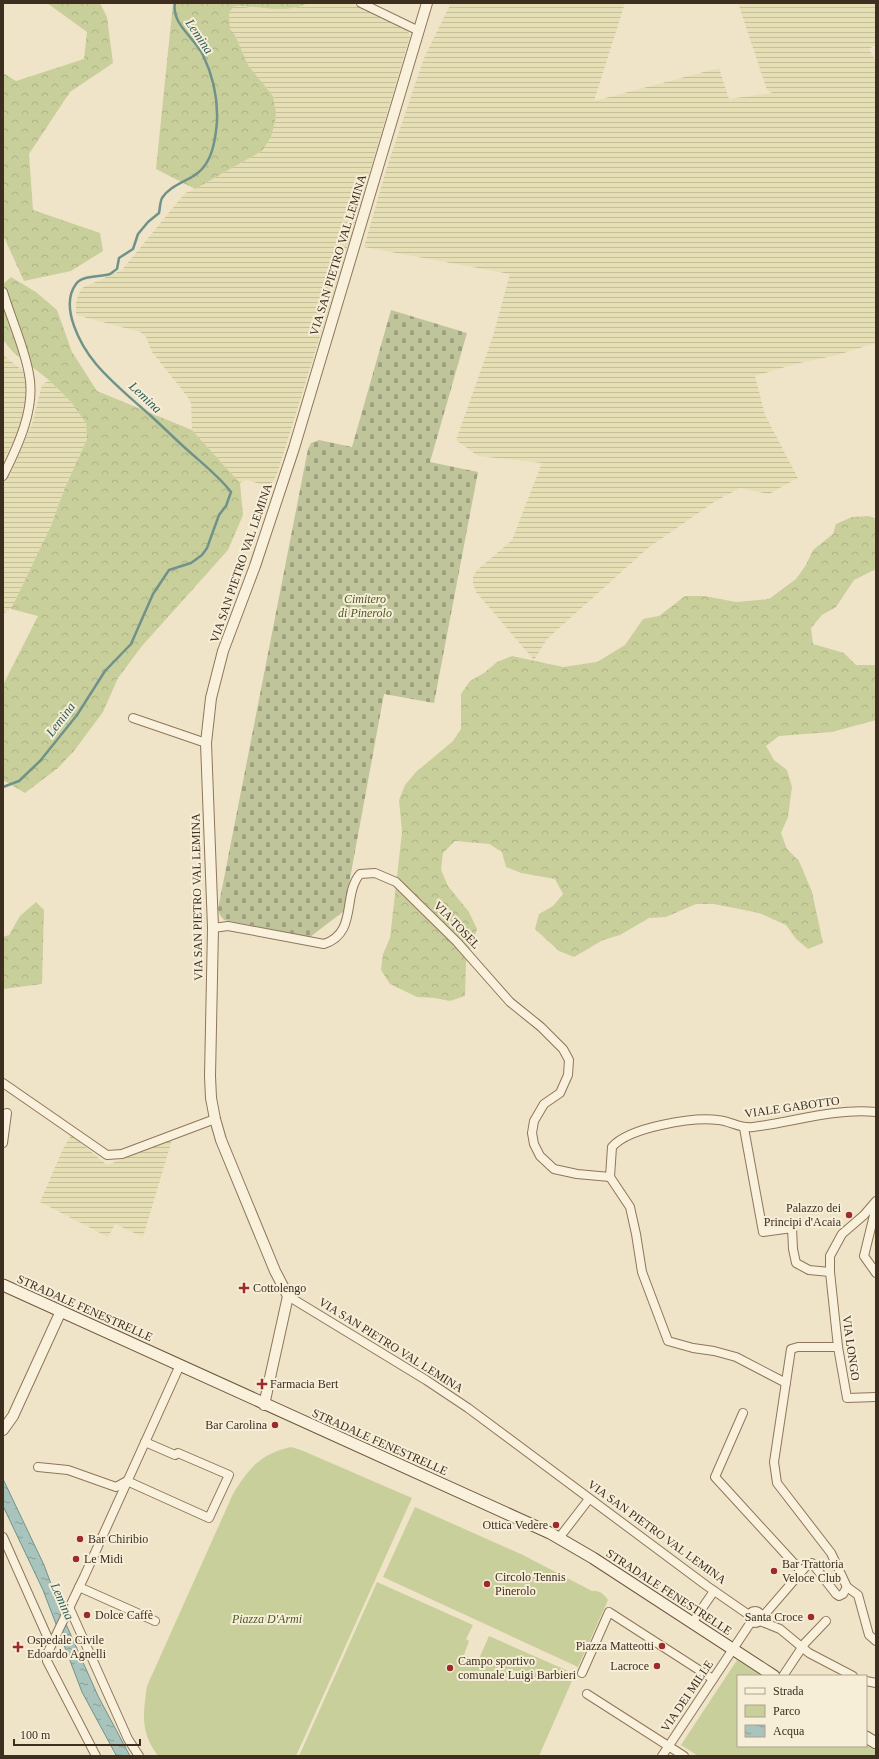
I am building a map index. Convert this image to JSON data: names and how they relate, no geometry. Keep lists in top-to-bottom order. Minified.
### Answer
{"streets":{"main road":["STRADALE FENESTRELLE"],"street":["VIA SAN PIETRO VAL LEMINA","VIA TOSEL","VIALE GABOTTO","VIA LONGO","VIA DEI MILLE"]},"crossings":[["VIA SAN PIETRO VAL LEMINA","VIA TOSEL"],["VIA SAN PIETRO VAL LEMINA","VIA DEI MILLE"],["VIA TOSEL","VIALE GABOTTO"],["STRADALE FENESTRELLE","VIA DEI MILLE"]],"water":["Lemina"],"parks":["Cimitero di Pinerolo","Piazza D'Armi"],"places":{"other":["Palazzo dei Principi d'Acaia","Bar Carolina","Ottica Vedere","Bar Chiribio","Le Midi","Bar Trattoria Veloce Club","Circolo Tennis Pinerolo","Dolce Caffè","Santa Croce","Piazza Matteotti","Lacroce","Campo sportivo comunale Luigi Barbieri"],"health":["Cottolengo","Farmacia Bert","Ospedale Civile Edoardo Agnelli"]},"legend":["Strada","Parco","Acqua"],"scale_bar":"100 m"}
